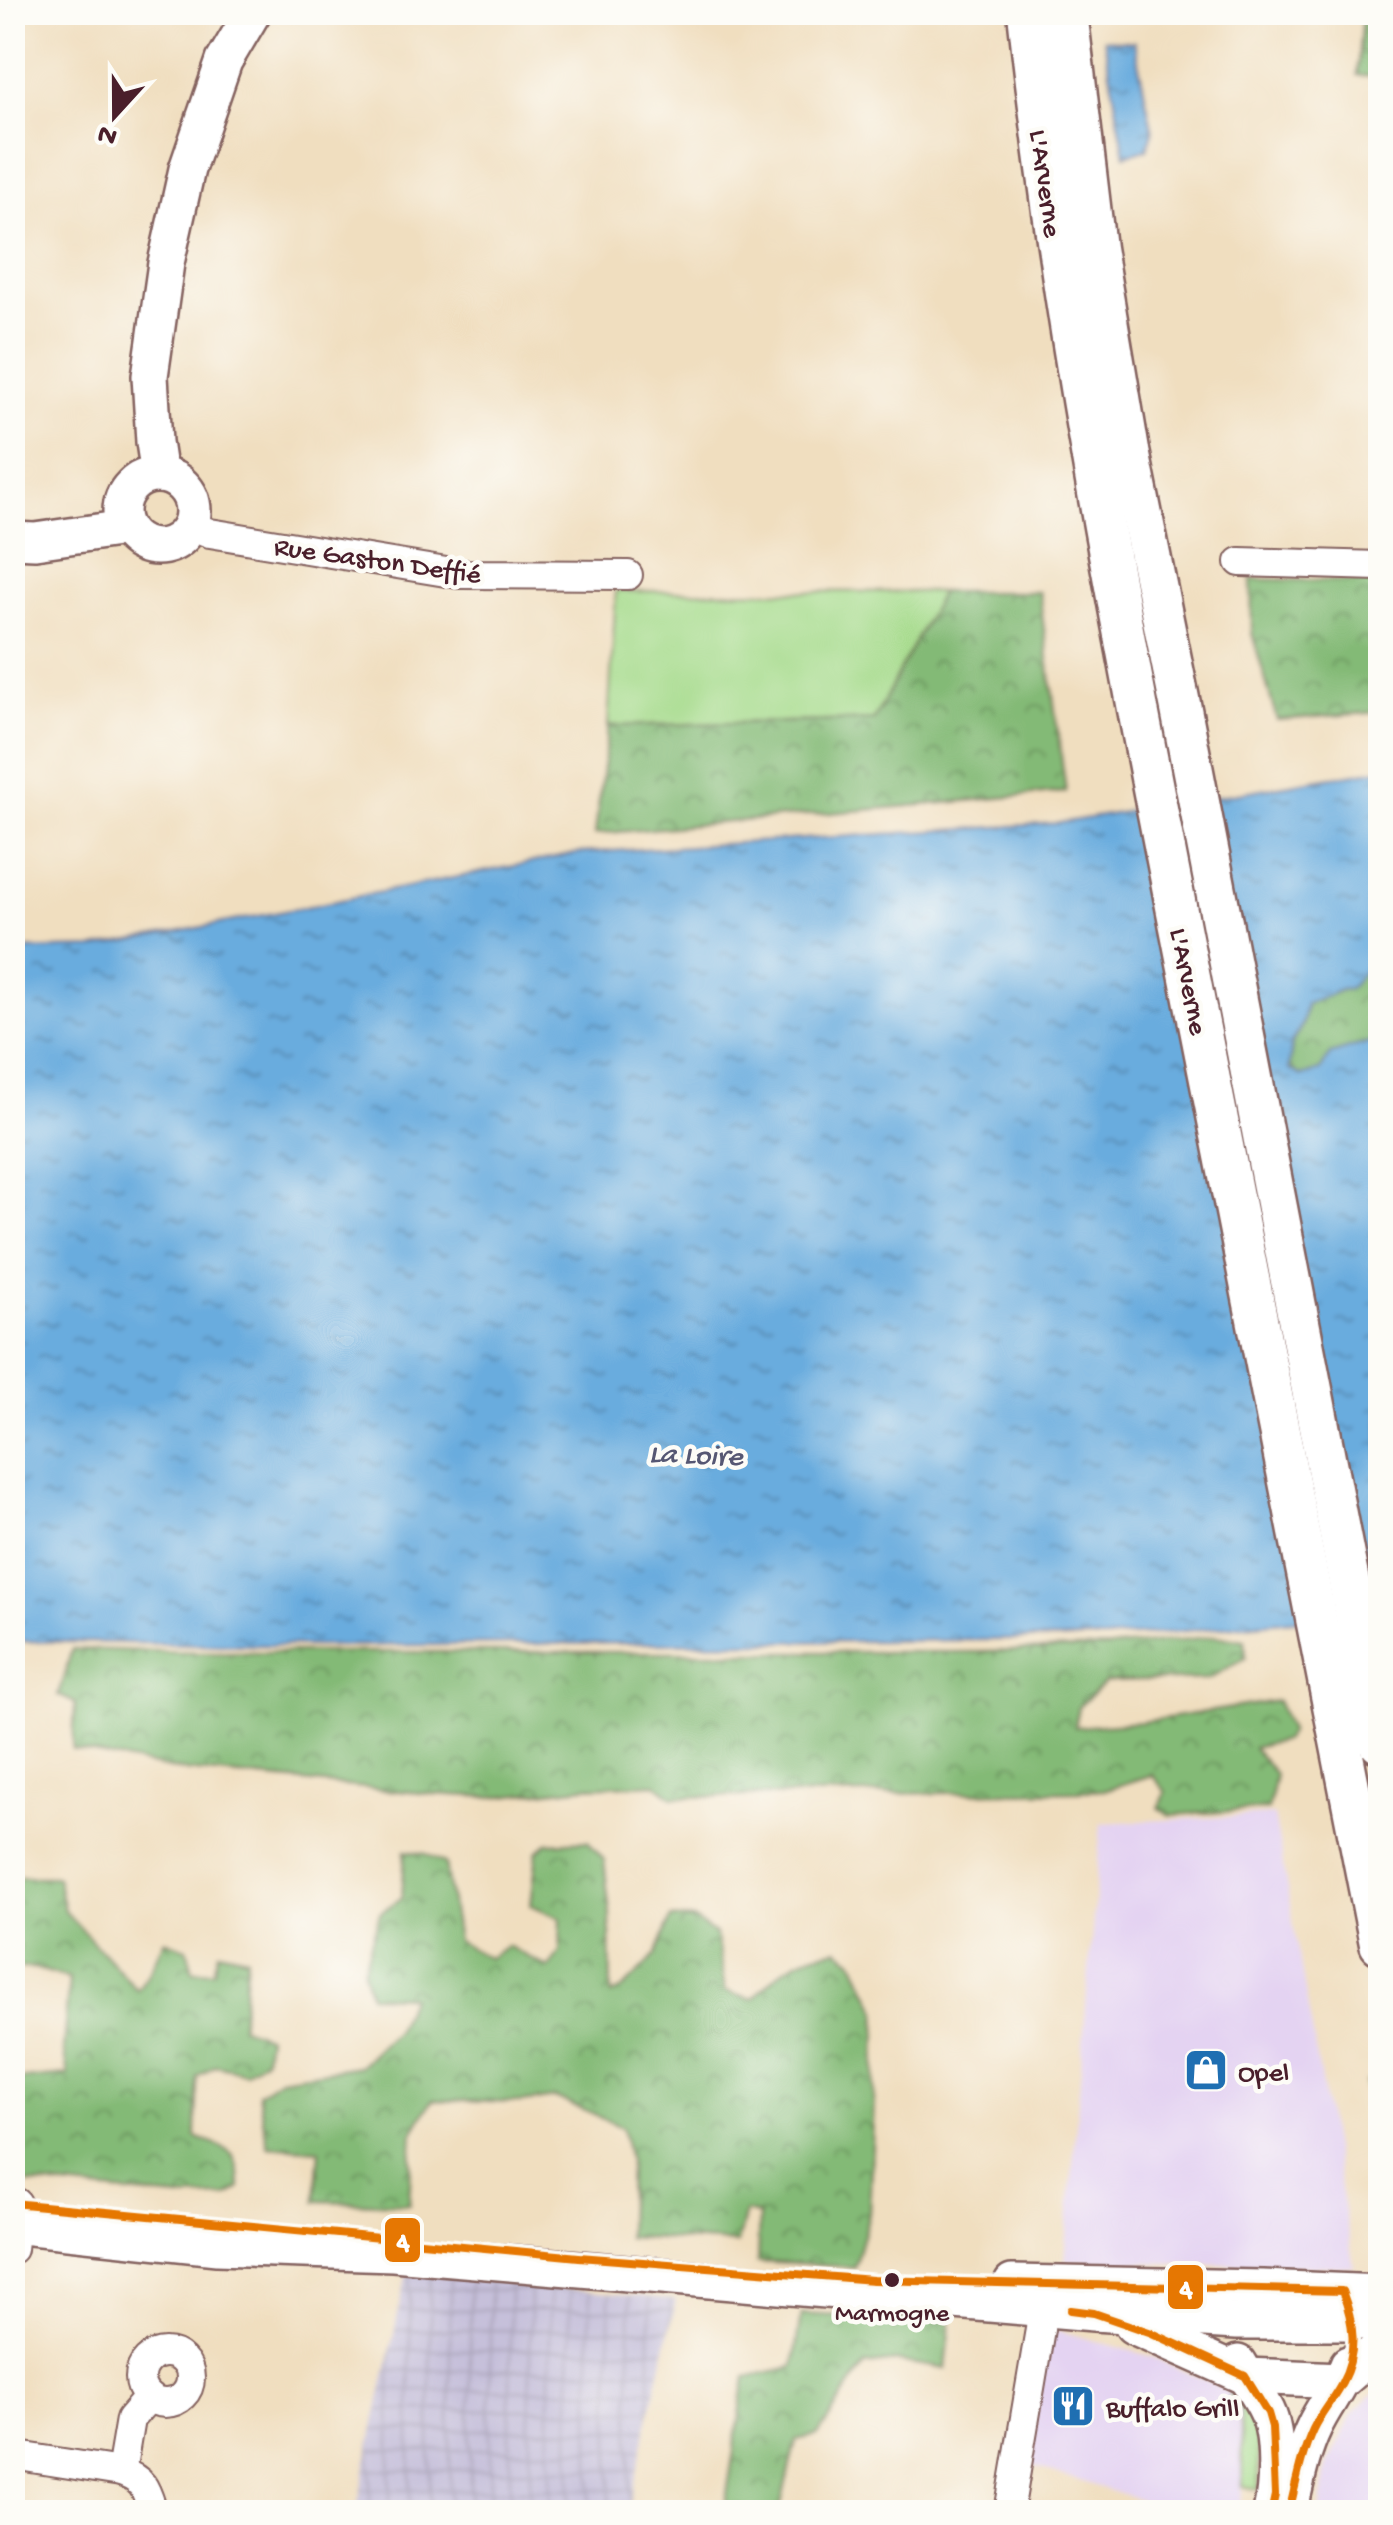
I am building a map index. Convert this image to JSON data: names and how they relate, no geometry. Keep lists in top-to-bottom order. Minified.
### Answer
{"streets":{"highway":["L'Arverne"],"street":["Rue Gaston Deffié"]},"water":["La Loire"],"places":{"shop":["Opel"],"other":["Marmogne"],"restaurant":["Buffalo Grill"]},"lines":["transit line 4"],"north":"bottom"}
